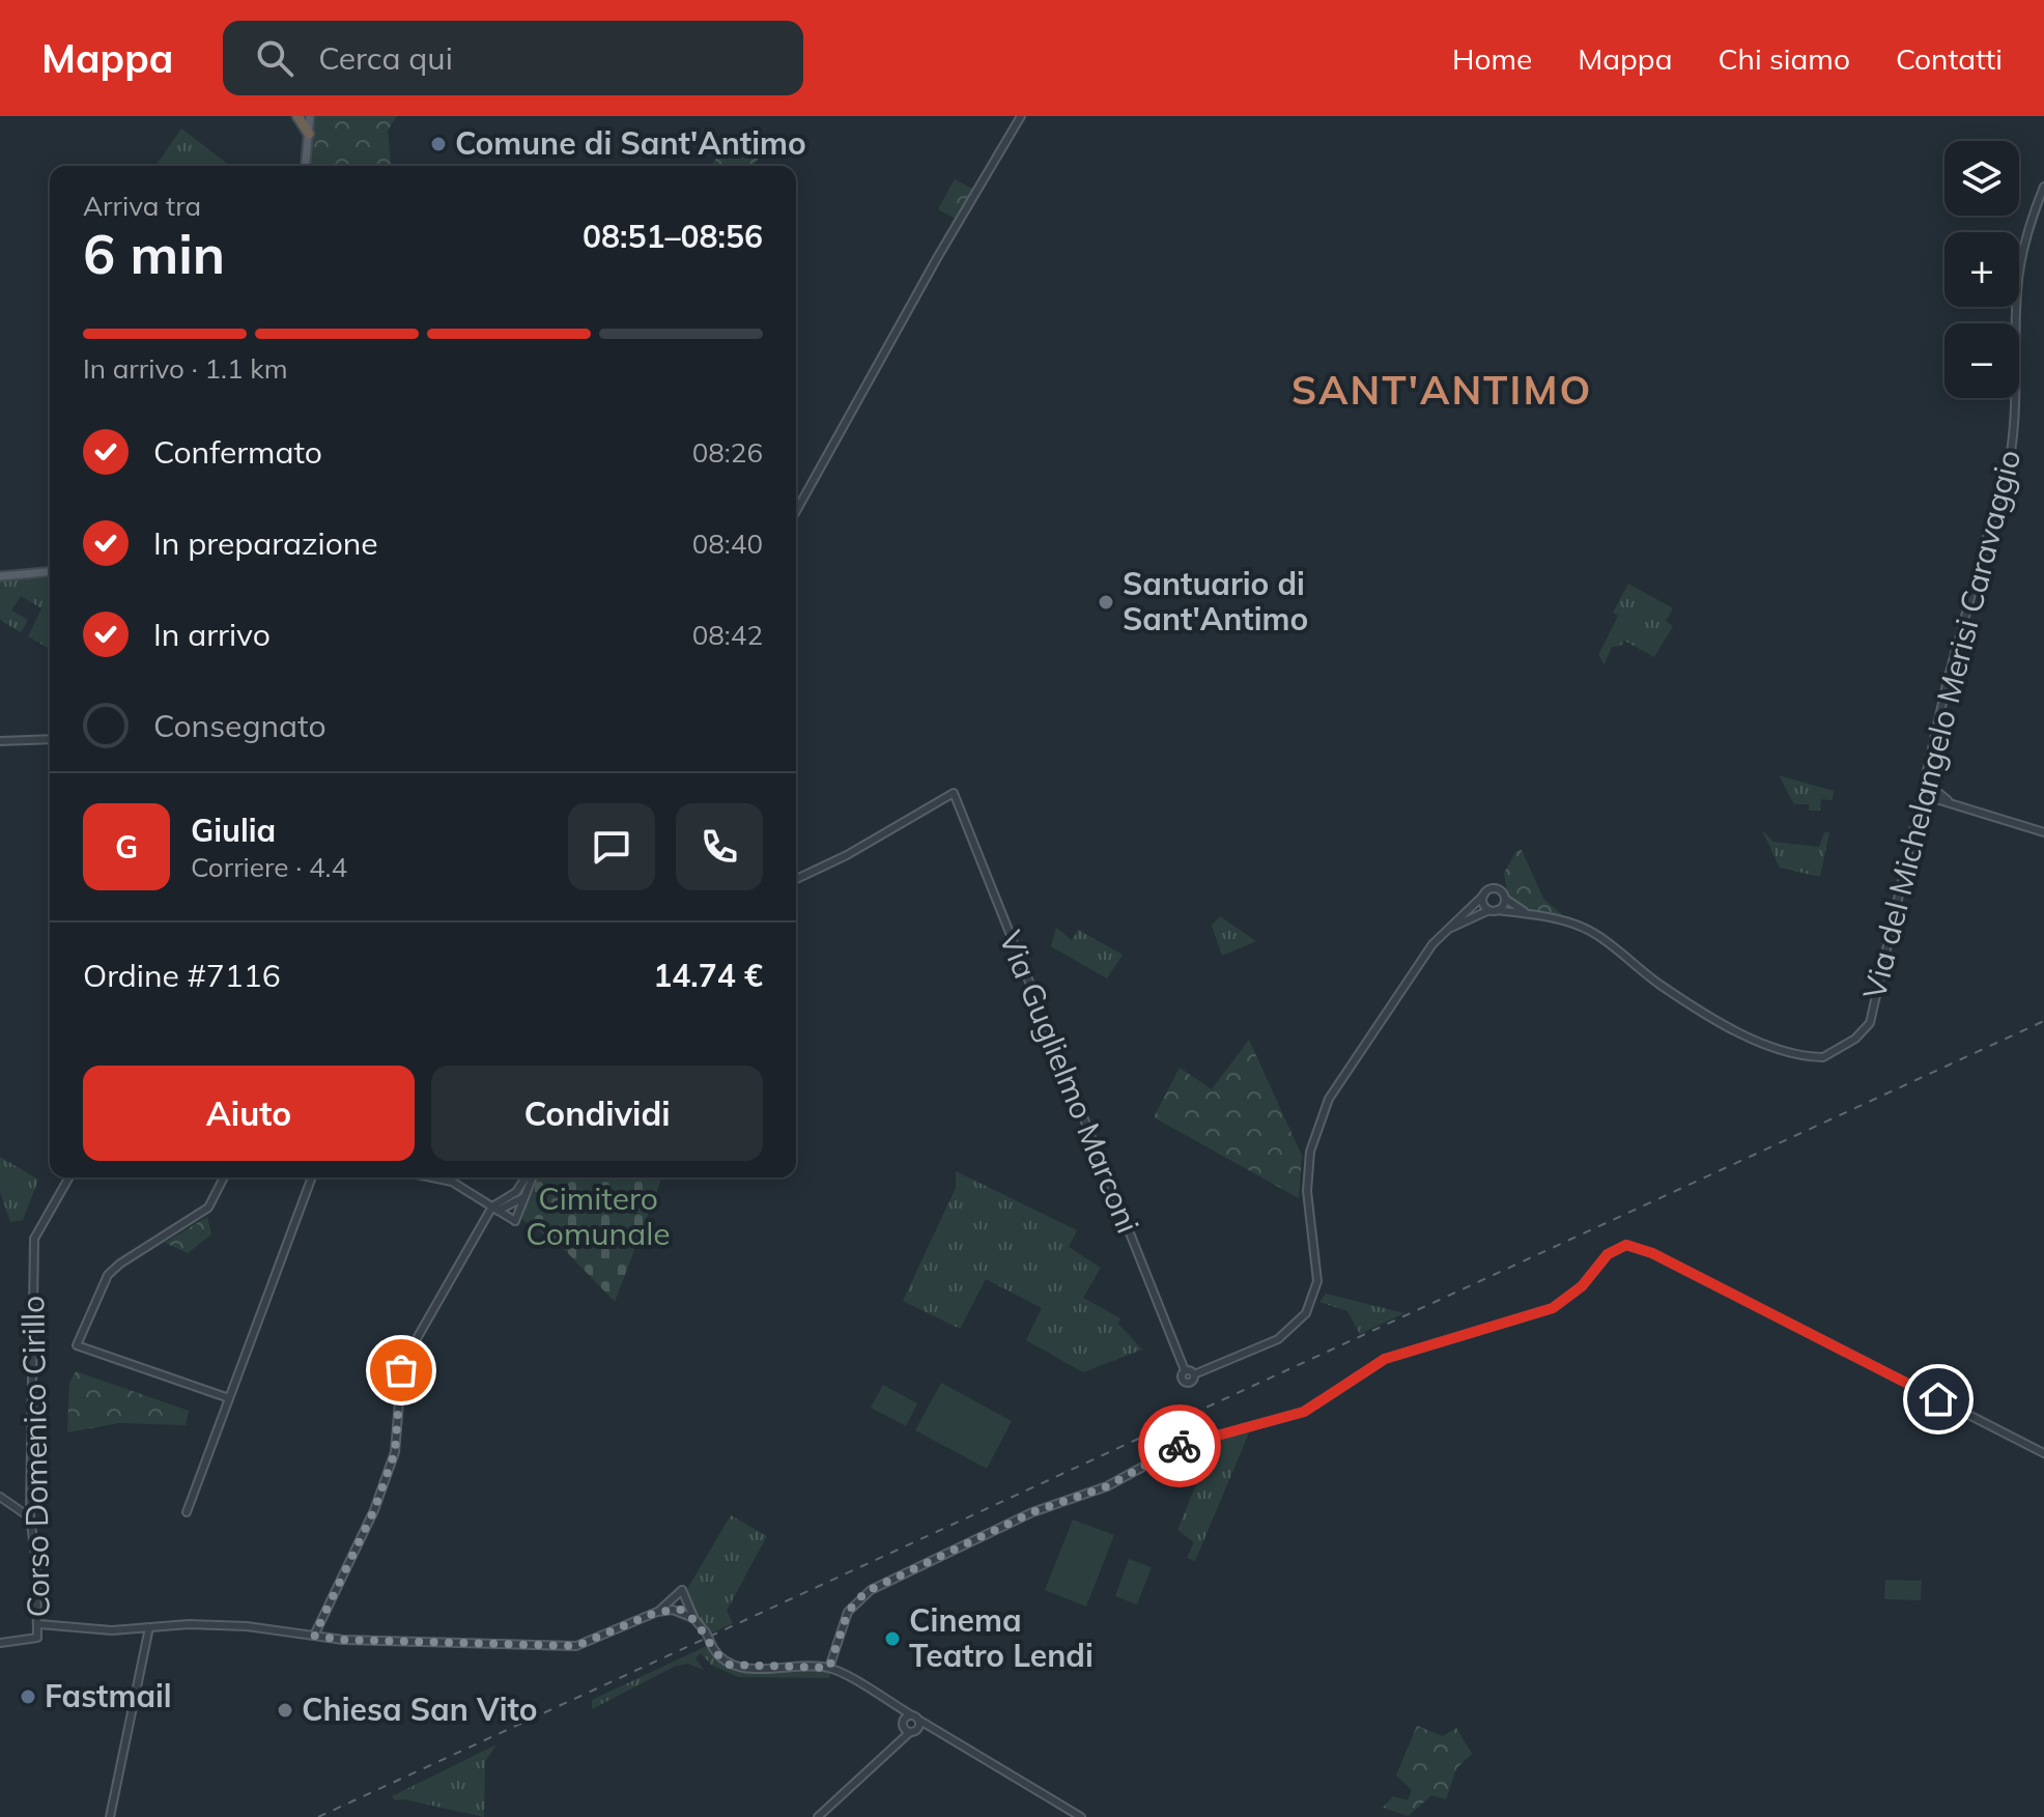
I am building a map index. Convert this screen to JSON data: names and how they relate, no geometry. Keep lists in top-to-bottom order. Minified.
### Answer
{"streets":{"street":["Via del Michelangelo Merisi Caravaggio","Via Guglielmo Marconi","Corso Domenico Cirillo"]},"districts":["SANT'ANTIMO"],"parks":["Cimitero Comunale"],"places":["Comune di Sant'Antimo","Santuario di Sant'Antimo","Cinema Teatro Lendi","Fastmail","Chiesa San Vito"],"page":{"header":"Mappa","search":"Cerca qui","nav":["Home","Mappa","Chi siamo","Contatti"],"map_buttons":["+","−"],"heading":["6 min","Arriva tra","08:51–08:56"],"panel":["Giulia","Corriere · 4.4","Ordine #7116","14.74 €"],"bar":"In arrivo · 1.1 km","list":[["Confermato","08:26"],["In preparazione","08:40"],["In arrivo","08:42"],"Consegnato"],"round":"G","buttons":["Aiuto","Condividi"]}}
